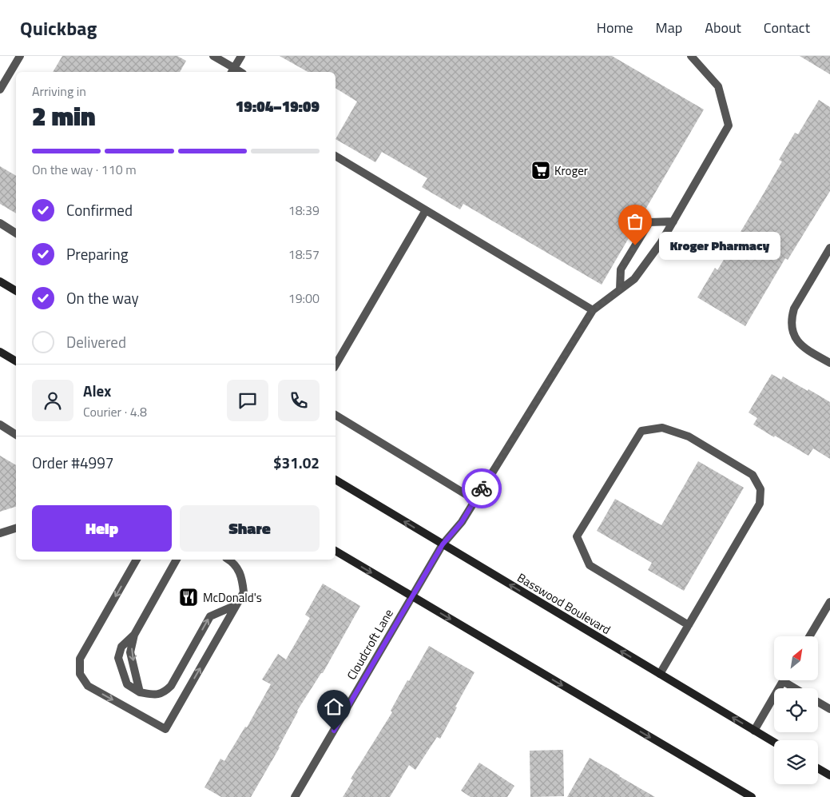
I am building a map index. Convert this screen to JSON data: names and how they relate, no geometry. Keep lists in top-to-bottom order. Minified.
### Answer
{"streets":{"main road":["Basswood Boulevard"],"street":["Cloudcroft Lane"]},"crossings":[["Basswood Boulevard","Cloudcroft Lane"]],"places":{"supermarket":["Kroger"],"other":["Kroger Pharmacy"],"restaurant":["McDonald's"]},"north":"top right","page":{"header":"Quickbag","nav":["Home","Map","About","Contact"],"heading":["2 min","Arriving in","19:04–19:09"],"panel":["Alex","Courier · 4.8","Order #4997","$31.02"],"bar":"On the way · 110 m","list":[["Confirmed","18:39"],["Preparing","18:57"],["On the way","19:00"],"Delivered"],"bubble":"Kroger Pharmacy","buttons":["Help","Share"]}}
